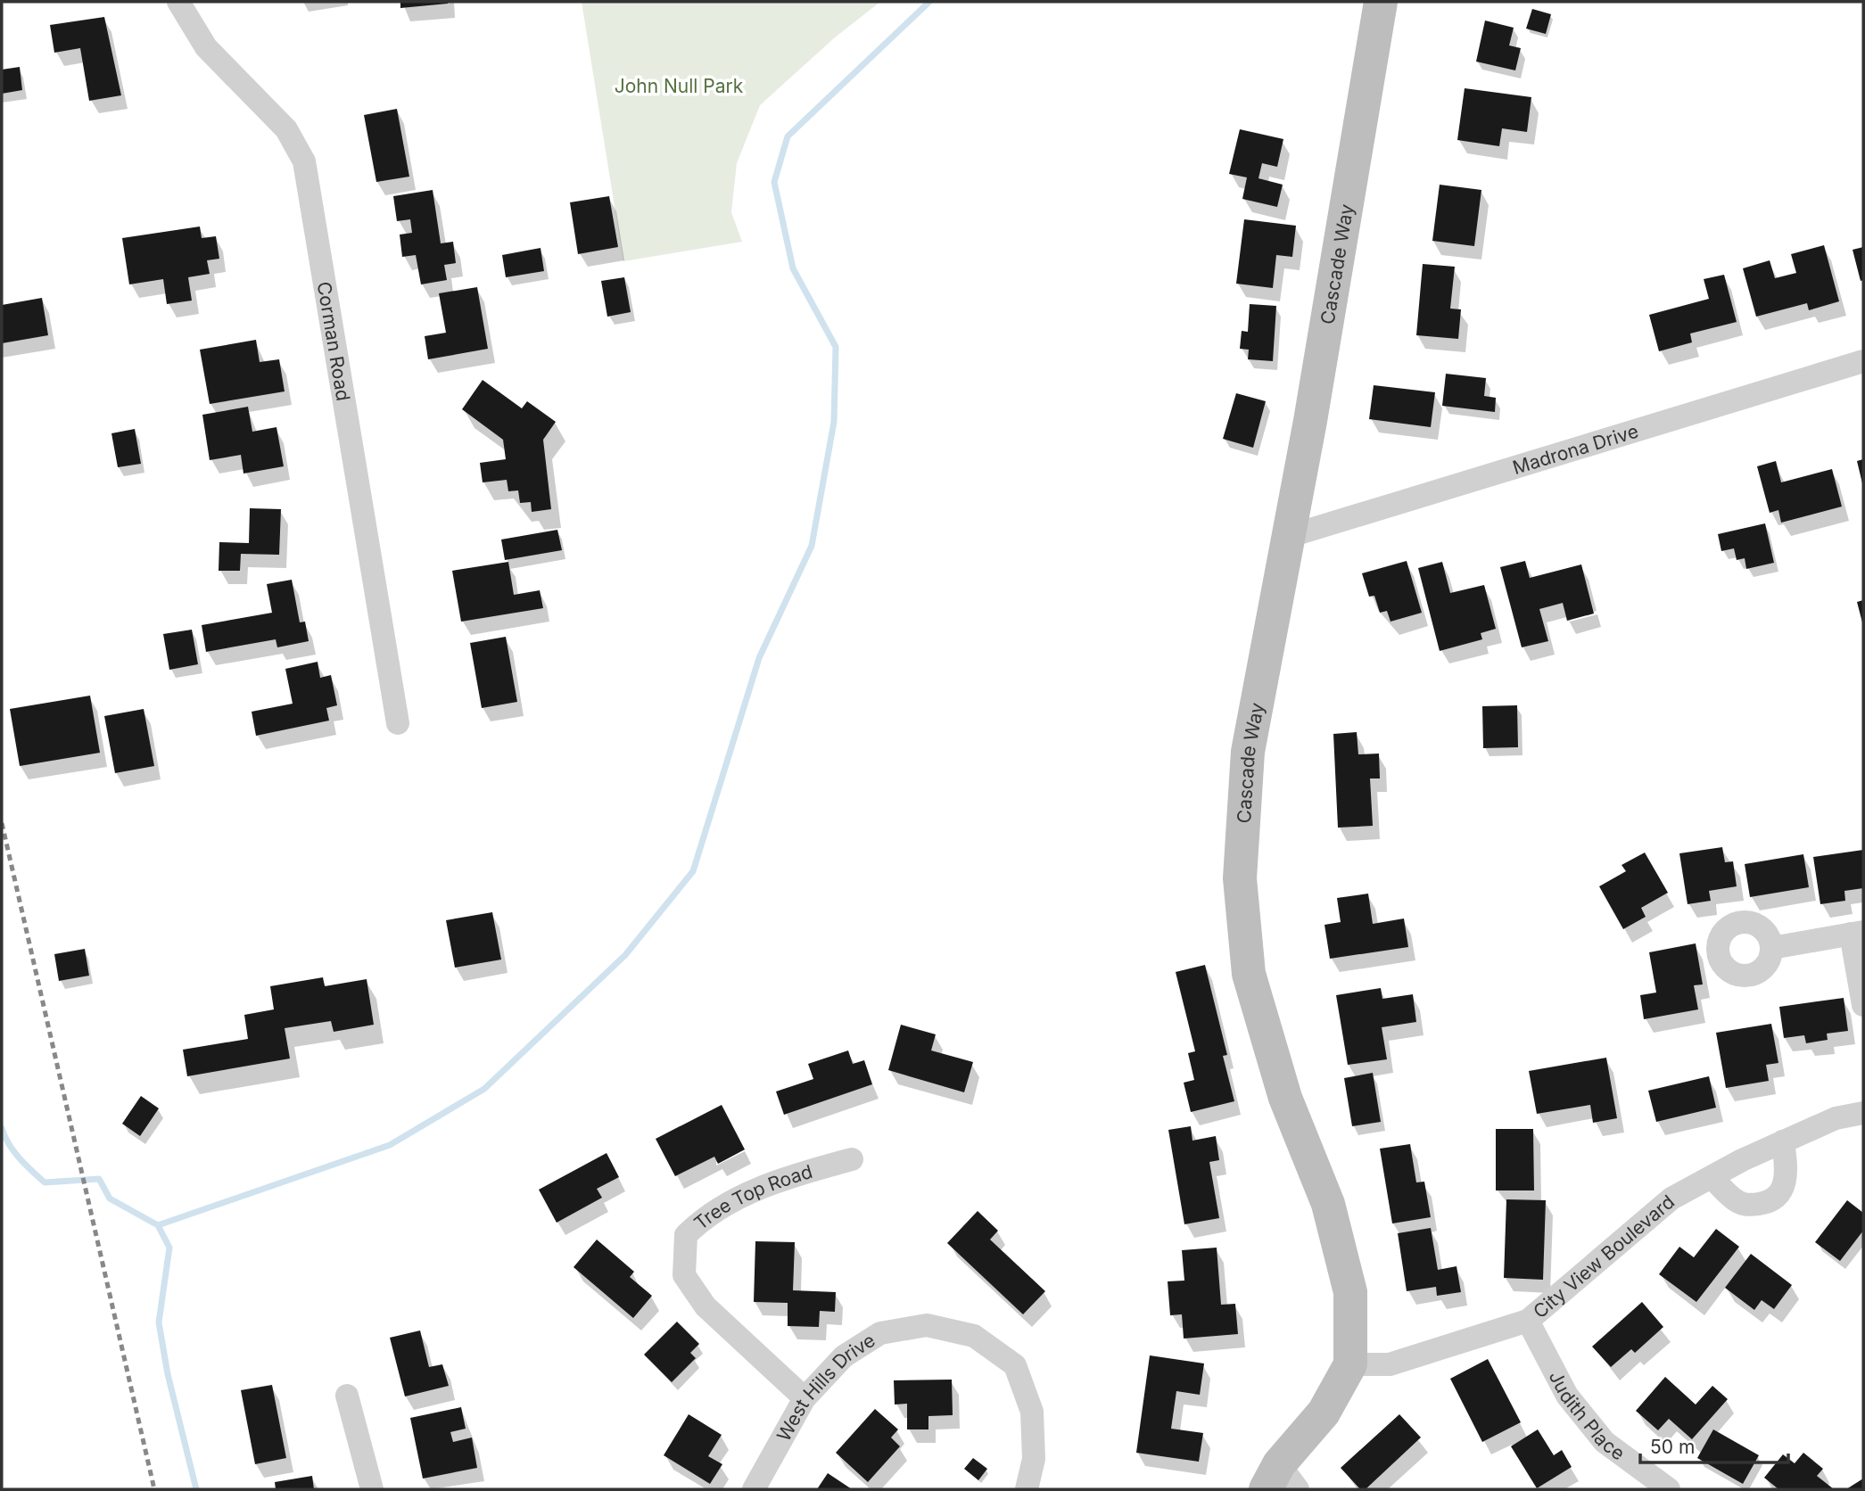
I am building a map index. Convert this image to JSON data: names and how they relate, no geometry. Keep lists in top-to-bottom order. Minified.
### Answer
{"streets":{"street":["Cascade Way","Corman Road","Madrona Drive","Tree Top Road","City View Boulevard","West Hills Drive","Judith Place"]},"crossings":[["Cascade Way","Madrona Drive"],["Cascade Way","City View Boulevard"],["Tree Top Road","West Hills Drive"],["City View Boulevard","Judith Place"]],"parks":["John Null Park"],"scale_bar":"50 m"}
